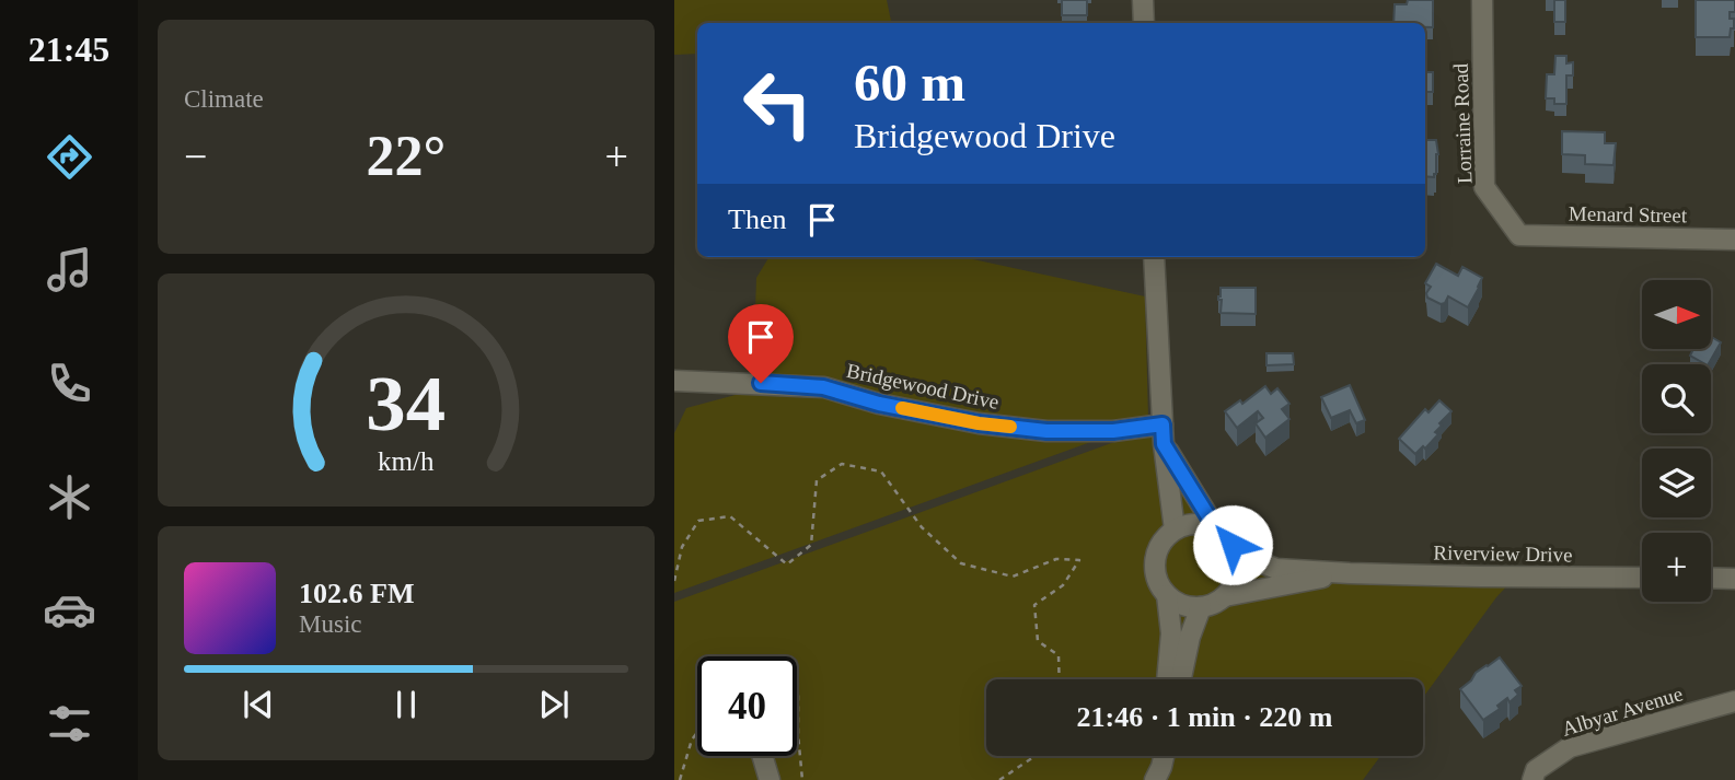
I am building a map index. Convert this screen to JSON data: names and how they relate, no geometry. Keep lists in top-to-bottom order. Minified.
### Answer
{"streets":{"street":["Lorraine Road","Menard Street","Bridgewood Drive","Riverview Drive","Albyar Avenue"]},"crossings":[["Lorraine Road","Menard Street"],["Bridgewood Drive","Riverview Drive"]],"north":"right","page":{"tabs":"21:45","tile":"Climate","turn":["60 m","Bridgewood Drive"],"heat":["−","22°","+"],"then":"Then","map_buttons":"+","song":["102.6 FM","Music"],"limit":"40","trip":"21:46 · 1 min · 220 m","gauge":["34","km/h"]}}
